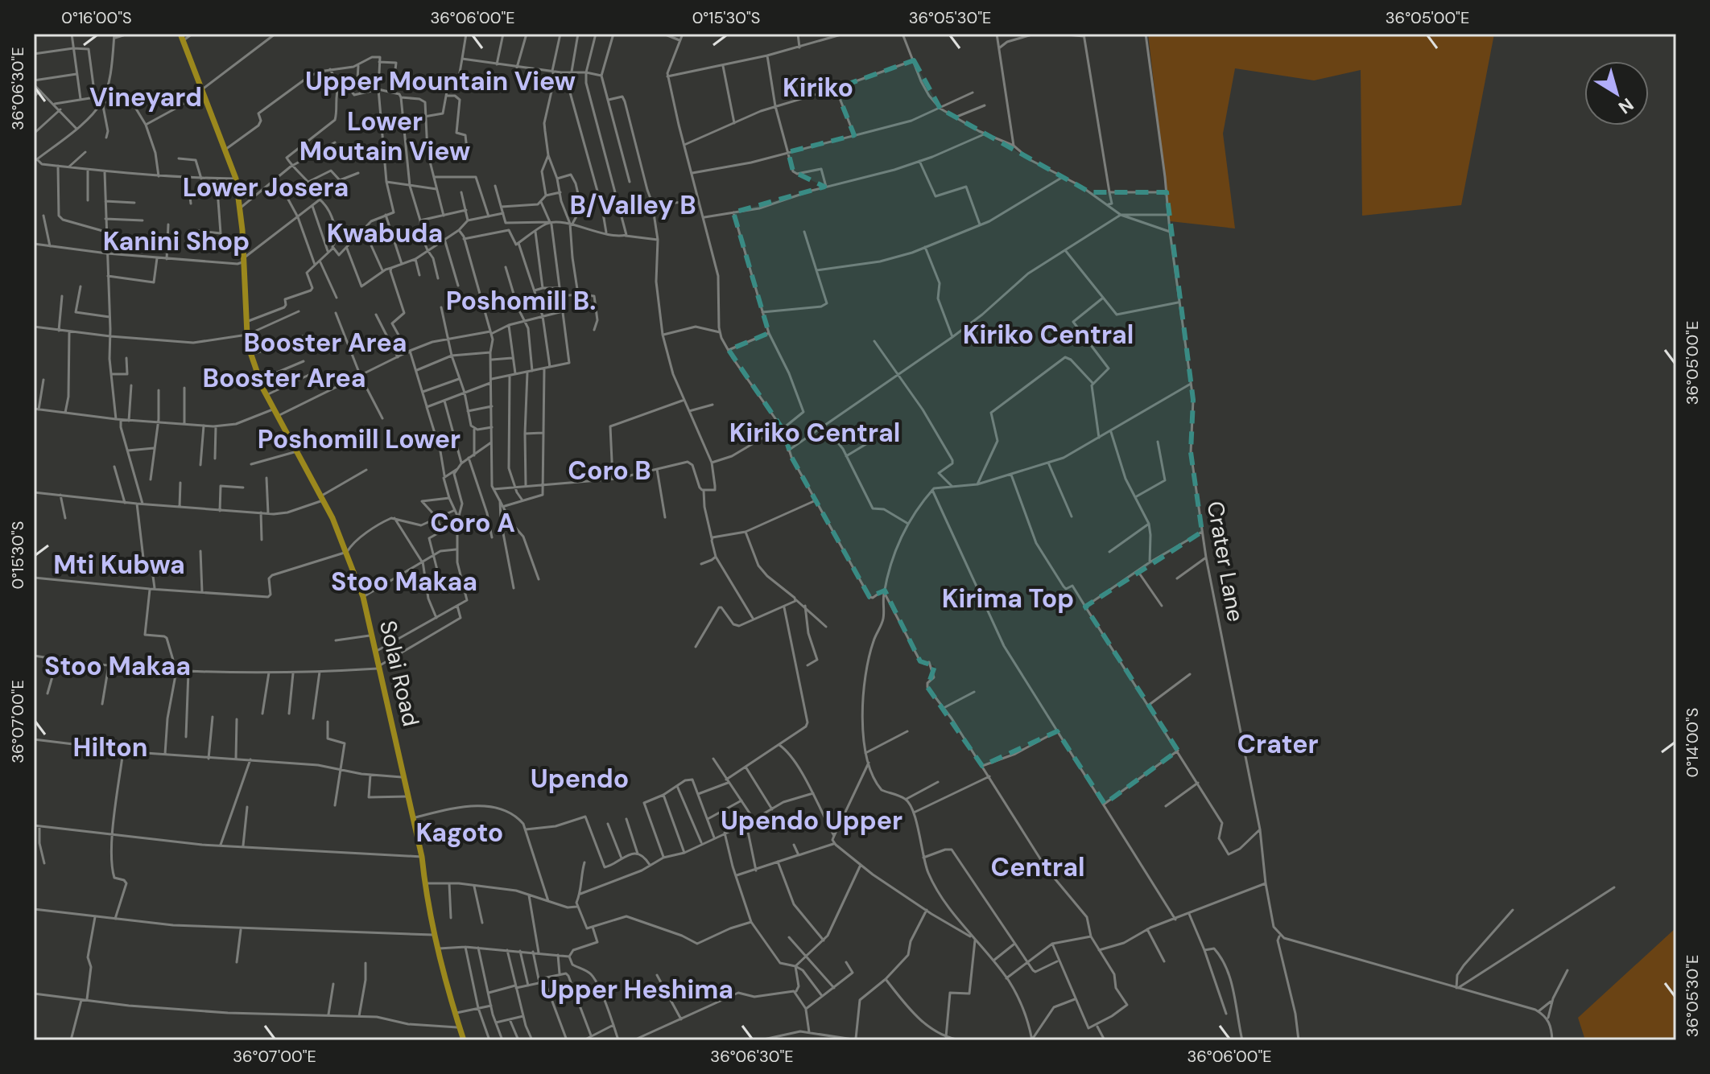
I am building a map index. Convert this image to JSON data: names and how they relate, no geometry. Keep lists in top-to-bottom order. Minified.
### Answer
{"streets":{"highway":["Solai Road"],"street":["Crater Lane"]},"districts":["Upper Mountain View","Kiriko","Vineyard","Lower Moutain View","Lower Josera","B/Valley B","Kwabuda","Kanini Shop","Poshomill B.","Kiriko Central","Booster Area","Booster Area","Kiriko Central","Poshomill Lower","Coro B","Coro A","Mti Kubwa","Stoo Makaa","Kirima Top","Stoo Makaa","Crater","Hilton","Upendo","Upendo Upper","Kagoto","Central","Upper Heshima"],"north":"bottom right","coordinates":["0°16'00\"S","36°06'00\"E","0°15'30\"S","36°05'30\"E","36°05'00\"E","36°06'30\"E","36°07'00\"E","0°14'00\"S"]}
